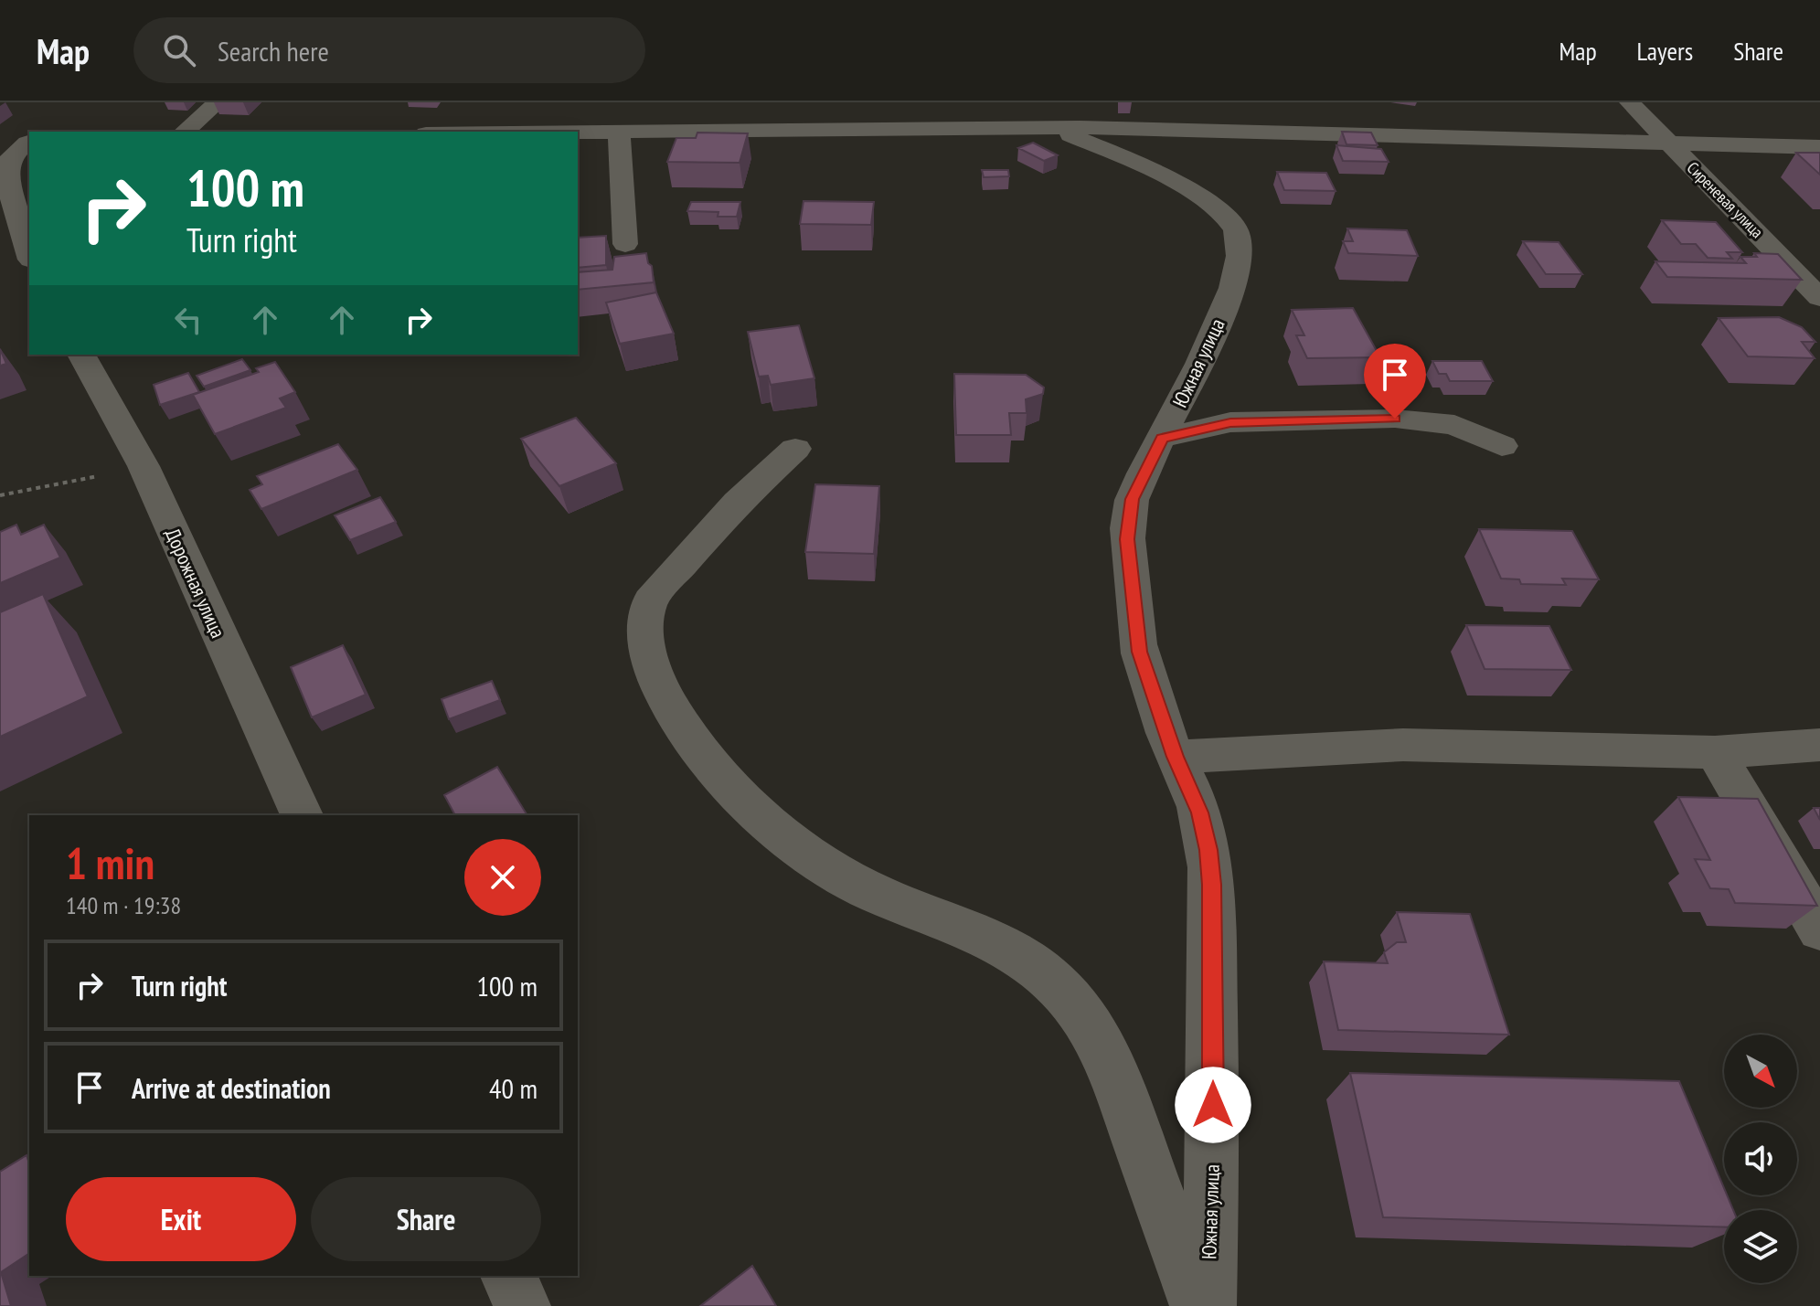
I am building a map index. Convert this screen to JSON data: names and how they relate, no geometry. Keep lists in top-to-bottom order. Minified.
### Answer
{"streets":{"street":["Сиреневая улица","Южная улица","Дорожная улица"]},"north":"bottom right","page":{"header":"Map","search":"Search here","nav":["Map","Layers","Share"],"turn":["100 m","Turn right"],"heading":["1 min","140 m · 19:38"],"list":[{"name":"Turn right","value":"100 m"},{"name":"Arrive at destination","value":"40 m"}],"buttons":["Exit","Share"]}}
